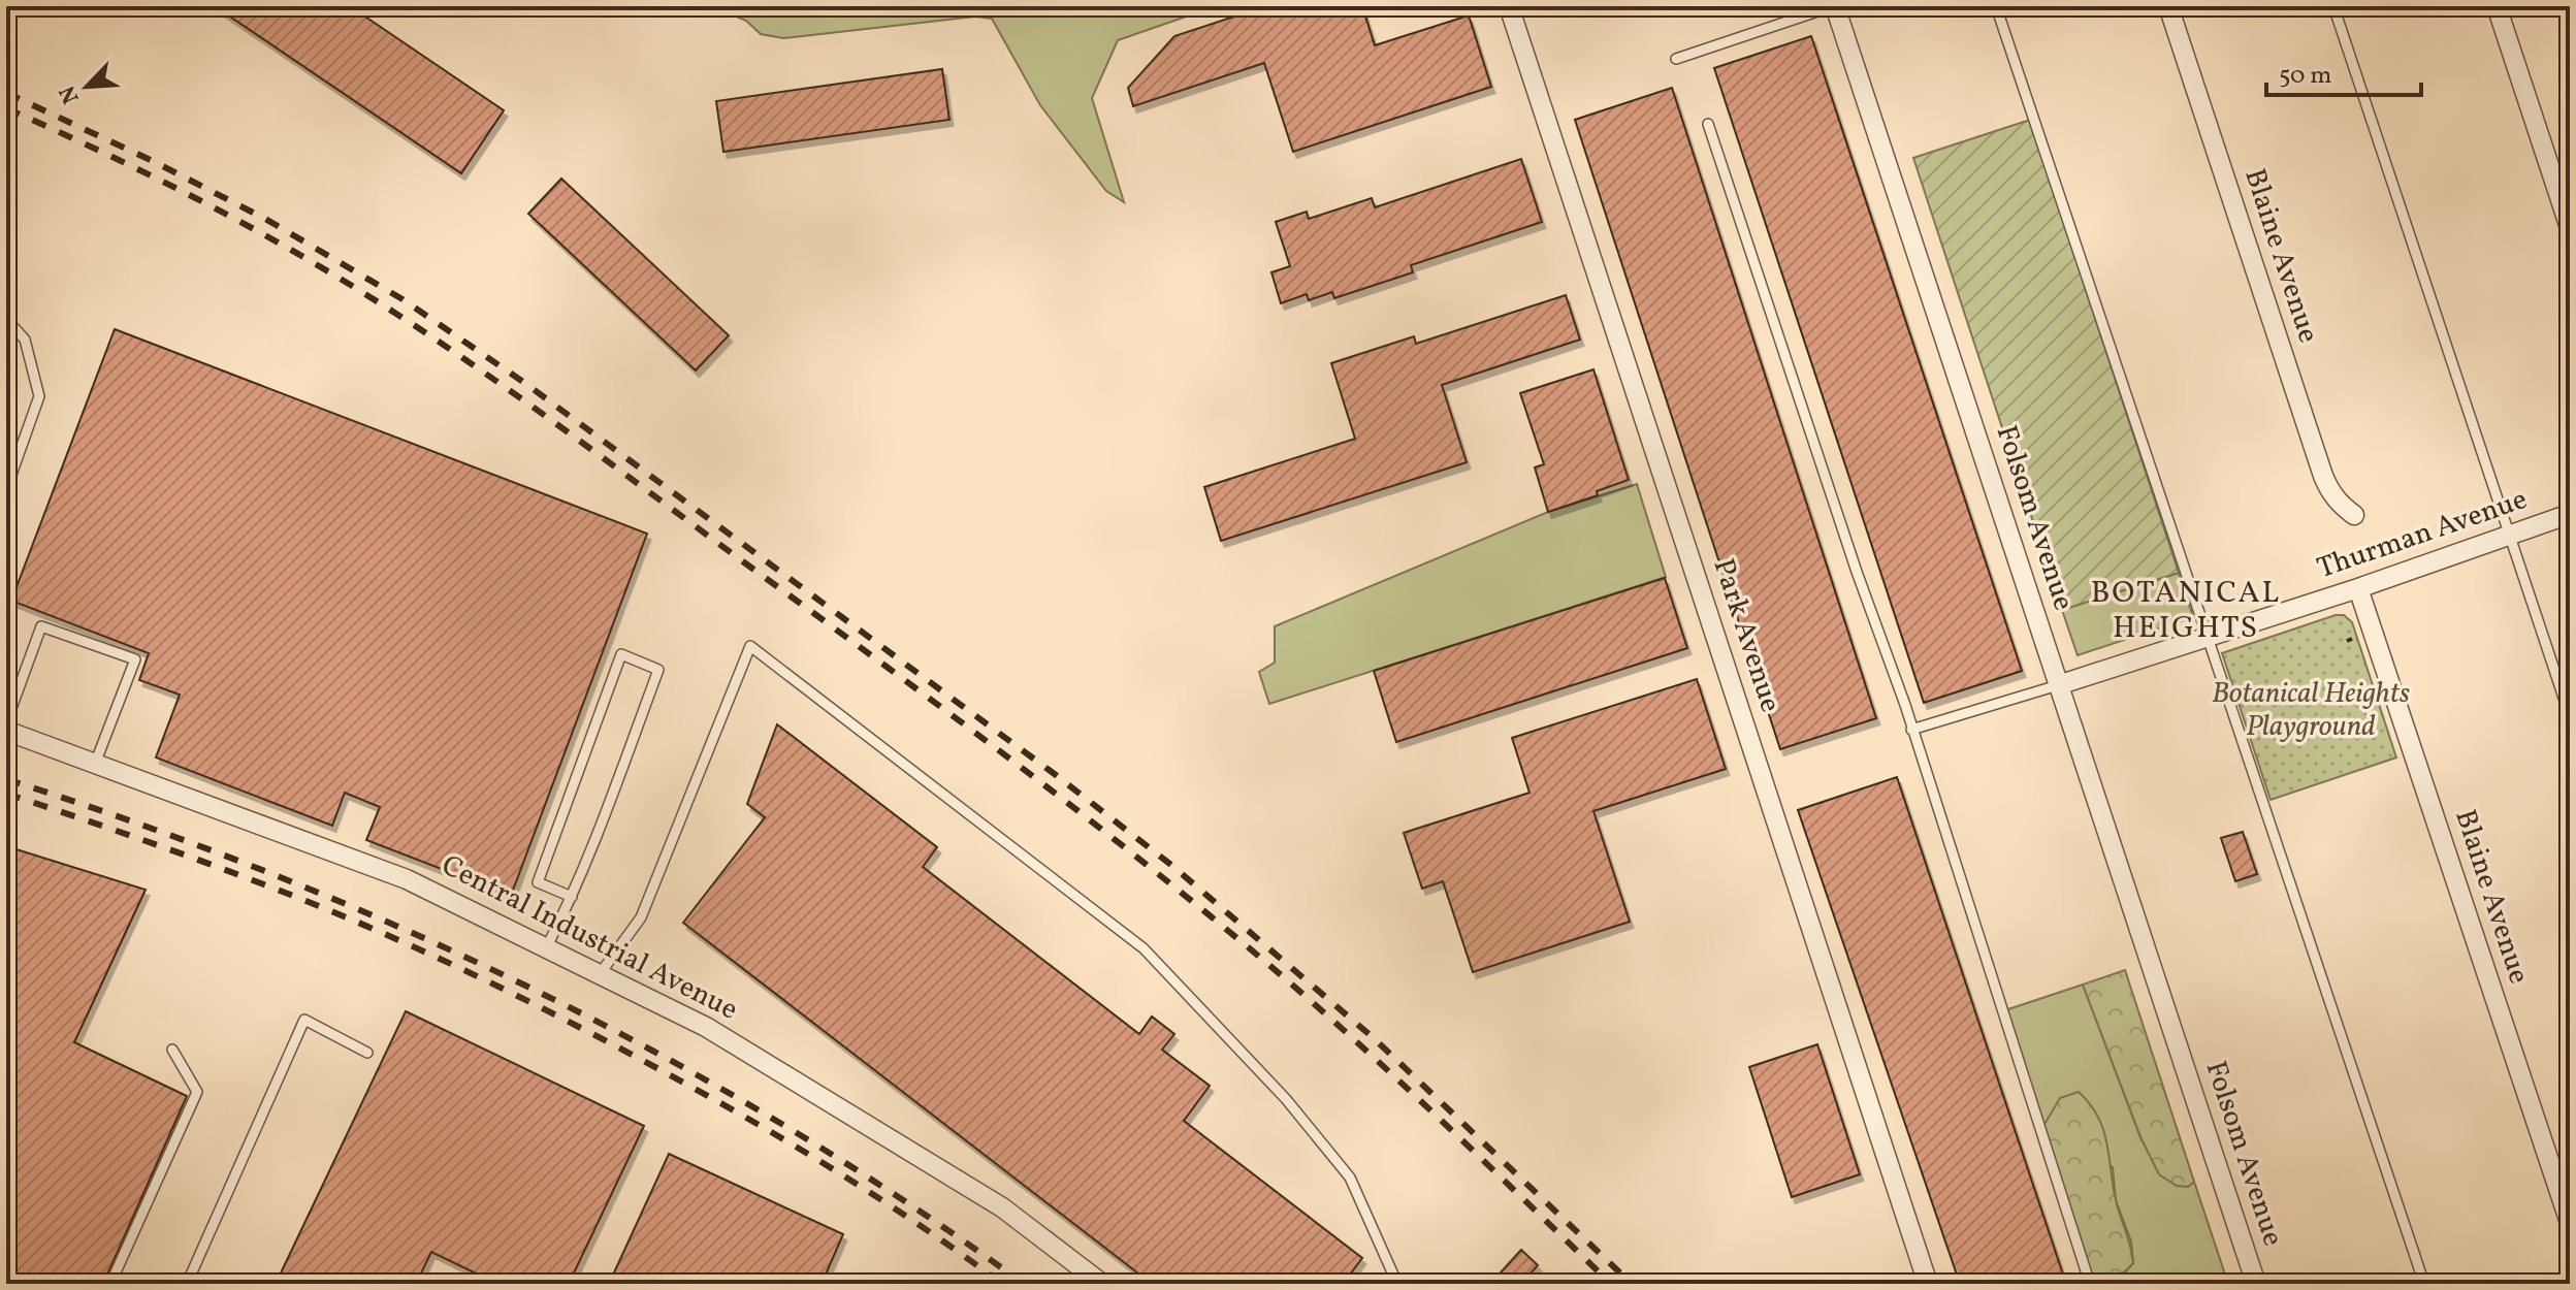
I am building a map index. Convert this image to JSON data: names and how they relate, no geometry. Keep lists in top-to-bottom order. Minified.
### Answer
{"streets":{"street":["Blaine Avenue","Folsom Avenue","Thurman Avenue","Park Avenue","Central Industrial Avenue"]},"crossings":[["Blaine Avenue","Thurman Avenue"],["Folsom Avenue","Thurman Avenue"]],"districts":["BOTANICAL HEIGHTS"],"parks":["Botanical Heights Playground"],"scale_bar":"50 m","north":"bottom left"}
